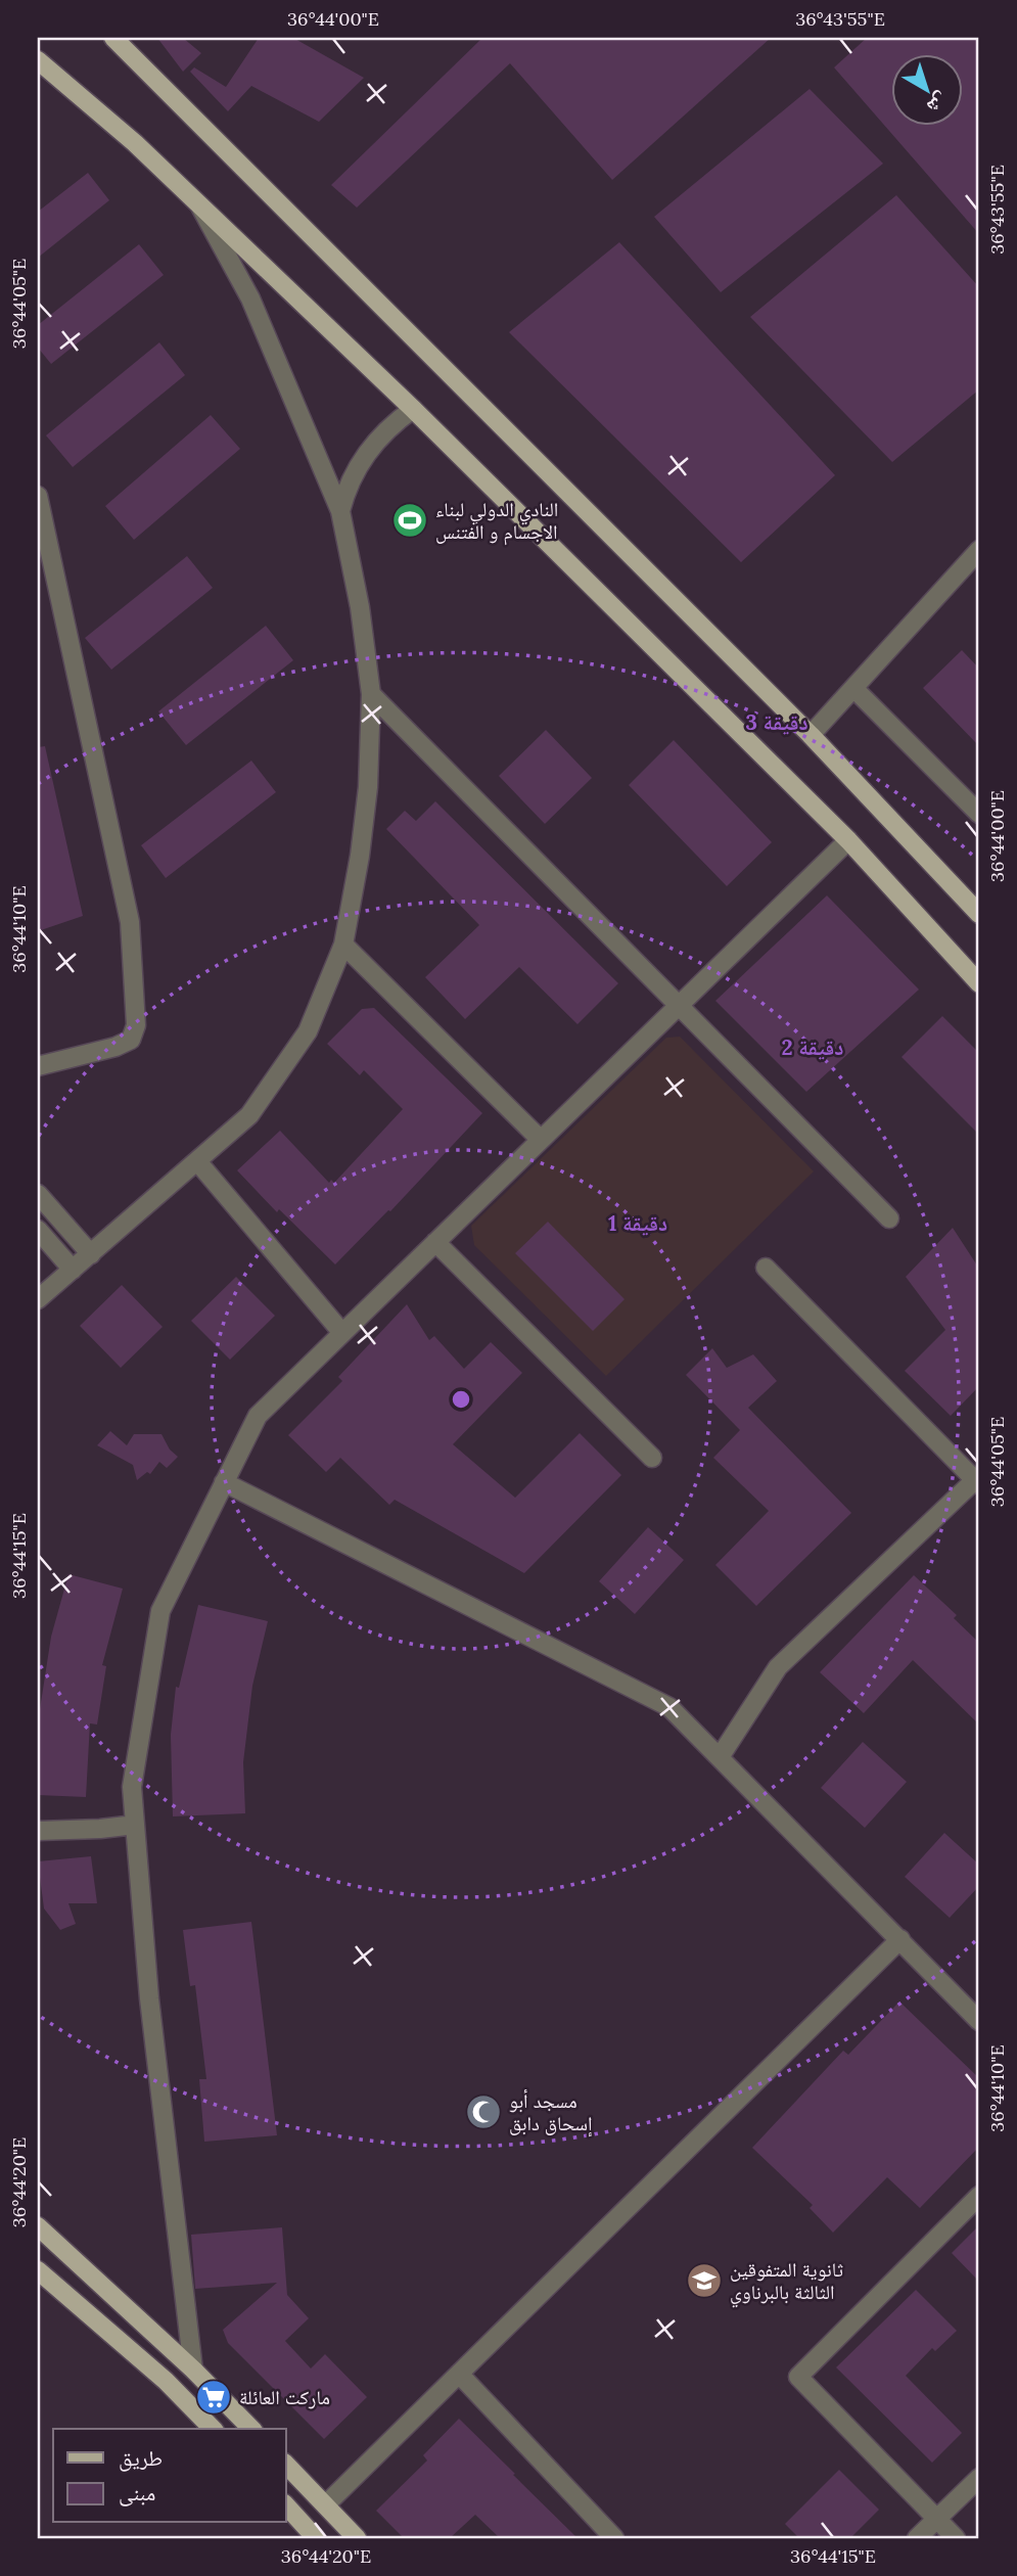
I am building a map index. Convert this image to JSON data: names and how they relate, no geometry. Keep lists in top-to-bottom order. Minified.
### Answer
{"places":{"sports":["النادي الدولي لبناء الاجسام و الفتنس"],"mosque":["مسجد أبو إسحاق دابق"],"school or university":["ثانوية المتفوقين الثالثة بالبرناوي"],"supermarket":["ماركت العائلة"]},"legend":["طريق","مبنى"],"north":"bottom right","coordinates":["36°44'00\"E","36°43'55\"E","36°44'05\"E","36°44'10\"E","36°44'15\"E","36°44'20\"E"],"rings":["3 دقيقة","2 دقيقة","1 دقيقة"]}
